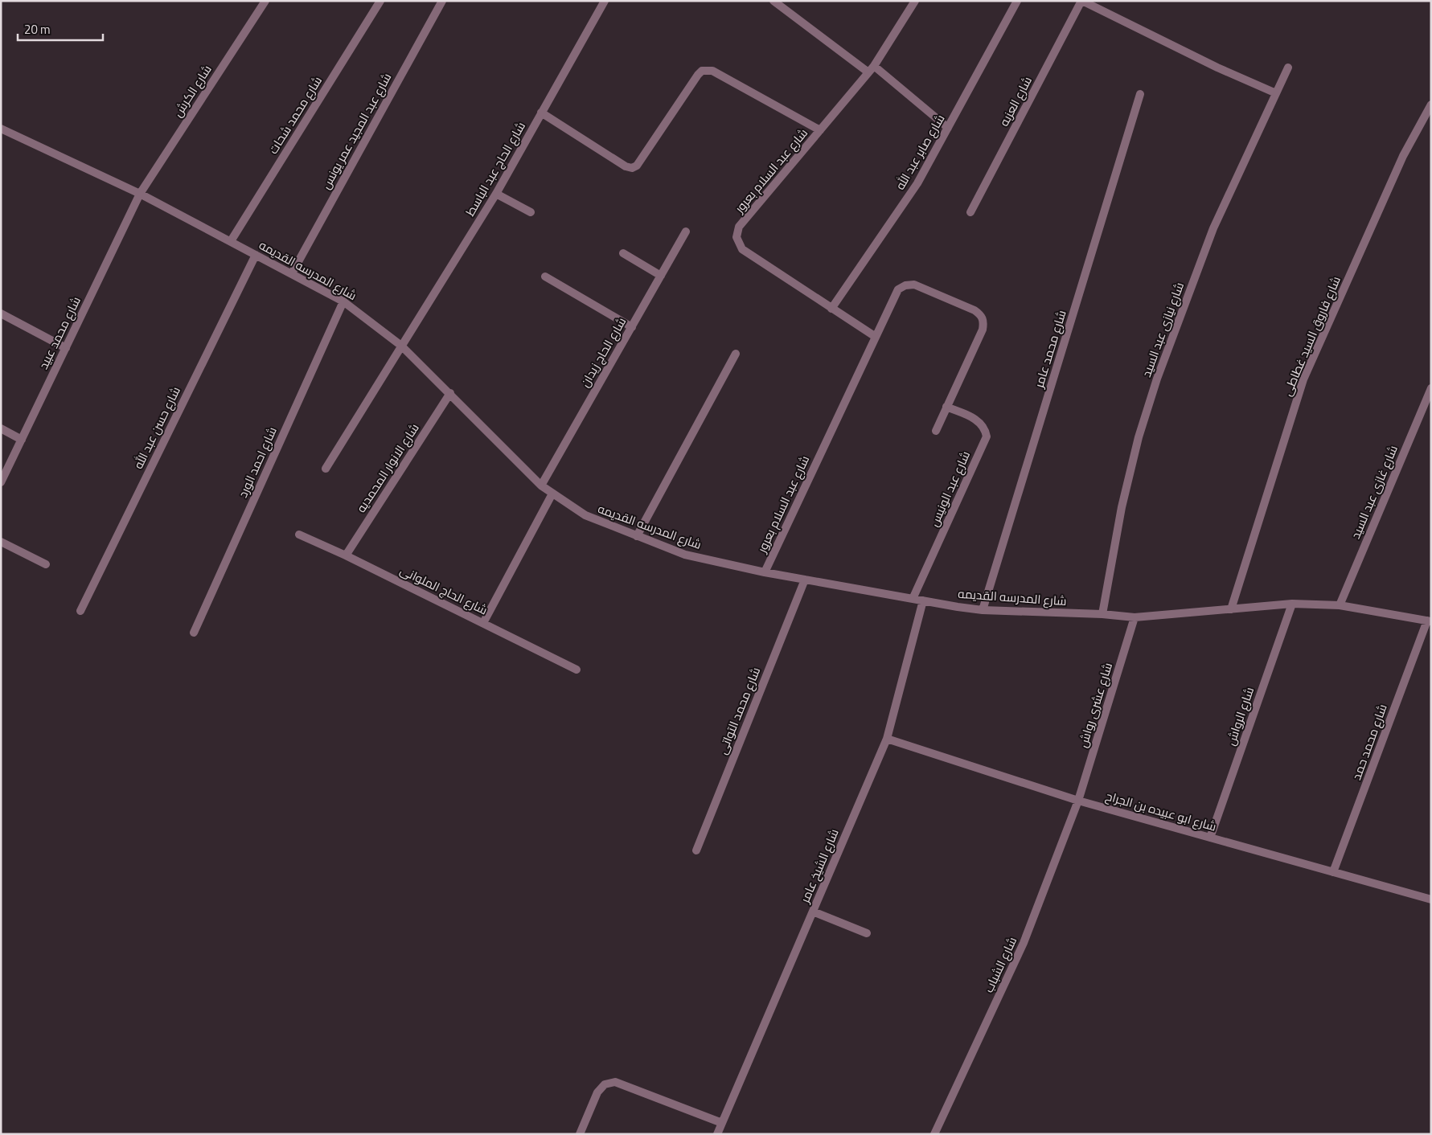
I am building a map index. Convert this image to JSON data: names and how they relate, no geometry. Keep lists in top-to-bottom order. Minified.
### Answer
{"streets":{"street":["شارع الكرش","شارع العزبه","شارع محمد شحات","شارع عبد المجيد عمر يونس","شارع صابر عبد الله","شارع الحاج عبد الباسط","شارع عبد السلام بعرور","شارع المدرسه القديمه","شارع نيازى عبد السيد","شارع محمد عبيد","شارع فاروق السيد غطاطى","شارع محمد عامر","شارع الحاج زيدان","شارع حسن عبد الله","شارع احمد الورد","شارع الانوار المحمديه","شارع عبد الونيس","شارع غازى عبد السيد","شارع الحاج الملوانى","شارع عشرى رواش","شارع محمد التواتى","شارع الرواش","شارع محمد حمد","شارع ابو عبيده بن الجراح","شارع الشيخ عامر","شارع الشباب"]},"crossings":[["شارع الكرش","شارع المدرسه القديمه"],["شارع الكرش","شارع محمد عبيد"],["شارع محمد شحات","شارع المدرسه القديمه"],["شارع عبد المجيد عمر يونس","شارع المدرسه القديمه"],["شارع صابر عبد الله","شارع عبد السلام بعرور"],["شارع الحاج عبد الباسط","شارع المدرسه القديمه"],["شارع عبد السلام بعرور","شارع المدرسه القديمه"],["شارع عبد السلام بعرور","شارع عبد الونيس"],["شارع المدرسه القديمه","شارع نيازى عبد السيد"],["شارع المدرسه القديمه","شارع محمد عبيد"],["شارع المدرسه القديمه","شارع فاروق السيد غطاطى"],["شارع المدرسه القديمه","شارع محمد عامر"],["شارع المدرسه القديمه","شارع الحاج زيدان"],["شارع المدرسه القديمه","شارع حسن عبد الله"],["شارع المدرسه القديمه","شارع احمد الورد"],["شارع المدرسه القديمه","شارع الانوار المحمديه"],["شارع المدرسه القديمه","شارع عبد الونيس"],["شارع المدرسه القديمه","شارع غازى عبد السيد"],["شارع المدرسه القديمه","شارع عشرى رواش"],["شارع المدرسه القديمه","شارع محمد التواتى"],["شارع المدرسه القديمه","شارع الرواش"],["شارع المدرسه القديمه","شارع محمد حمد"],["شارع المدرسه القديمه","شارع الشيخ عامر"],["شارع الانوار المحمديه","شارع الحاج الملوانى"],["شارع عشرى رواش","شارع ابو عبيده بن الجراح"],["شارع عشرى رواش","شارع الشباب"],["شارع الرواش","شارع ابو عبيده بن الجراح"],["شارع محمد حمد","شارع ابو عبيده بن الجراح"],["شارع ابو عبيده بن الجراح","شارع الشيخ عامر"],["شارع ابو عبيده بن الجراح","شارع الشباب"]],"scale_bar":"20 m"}
